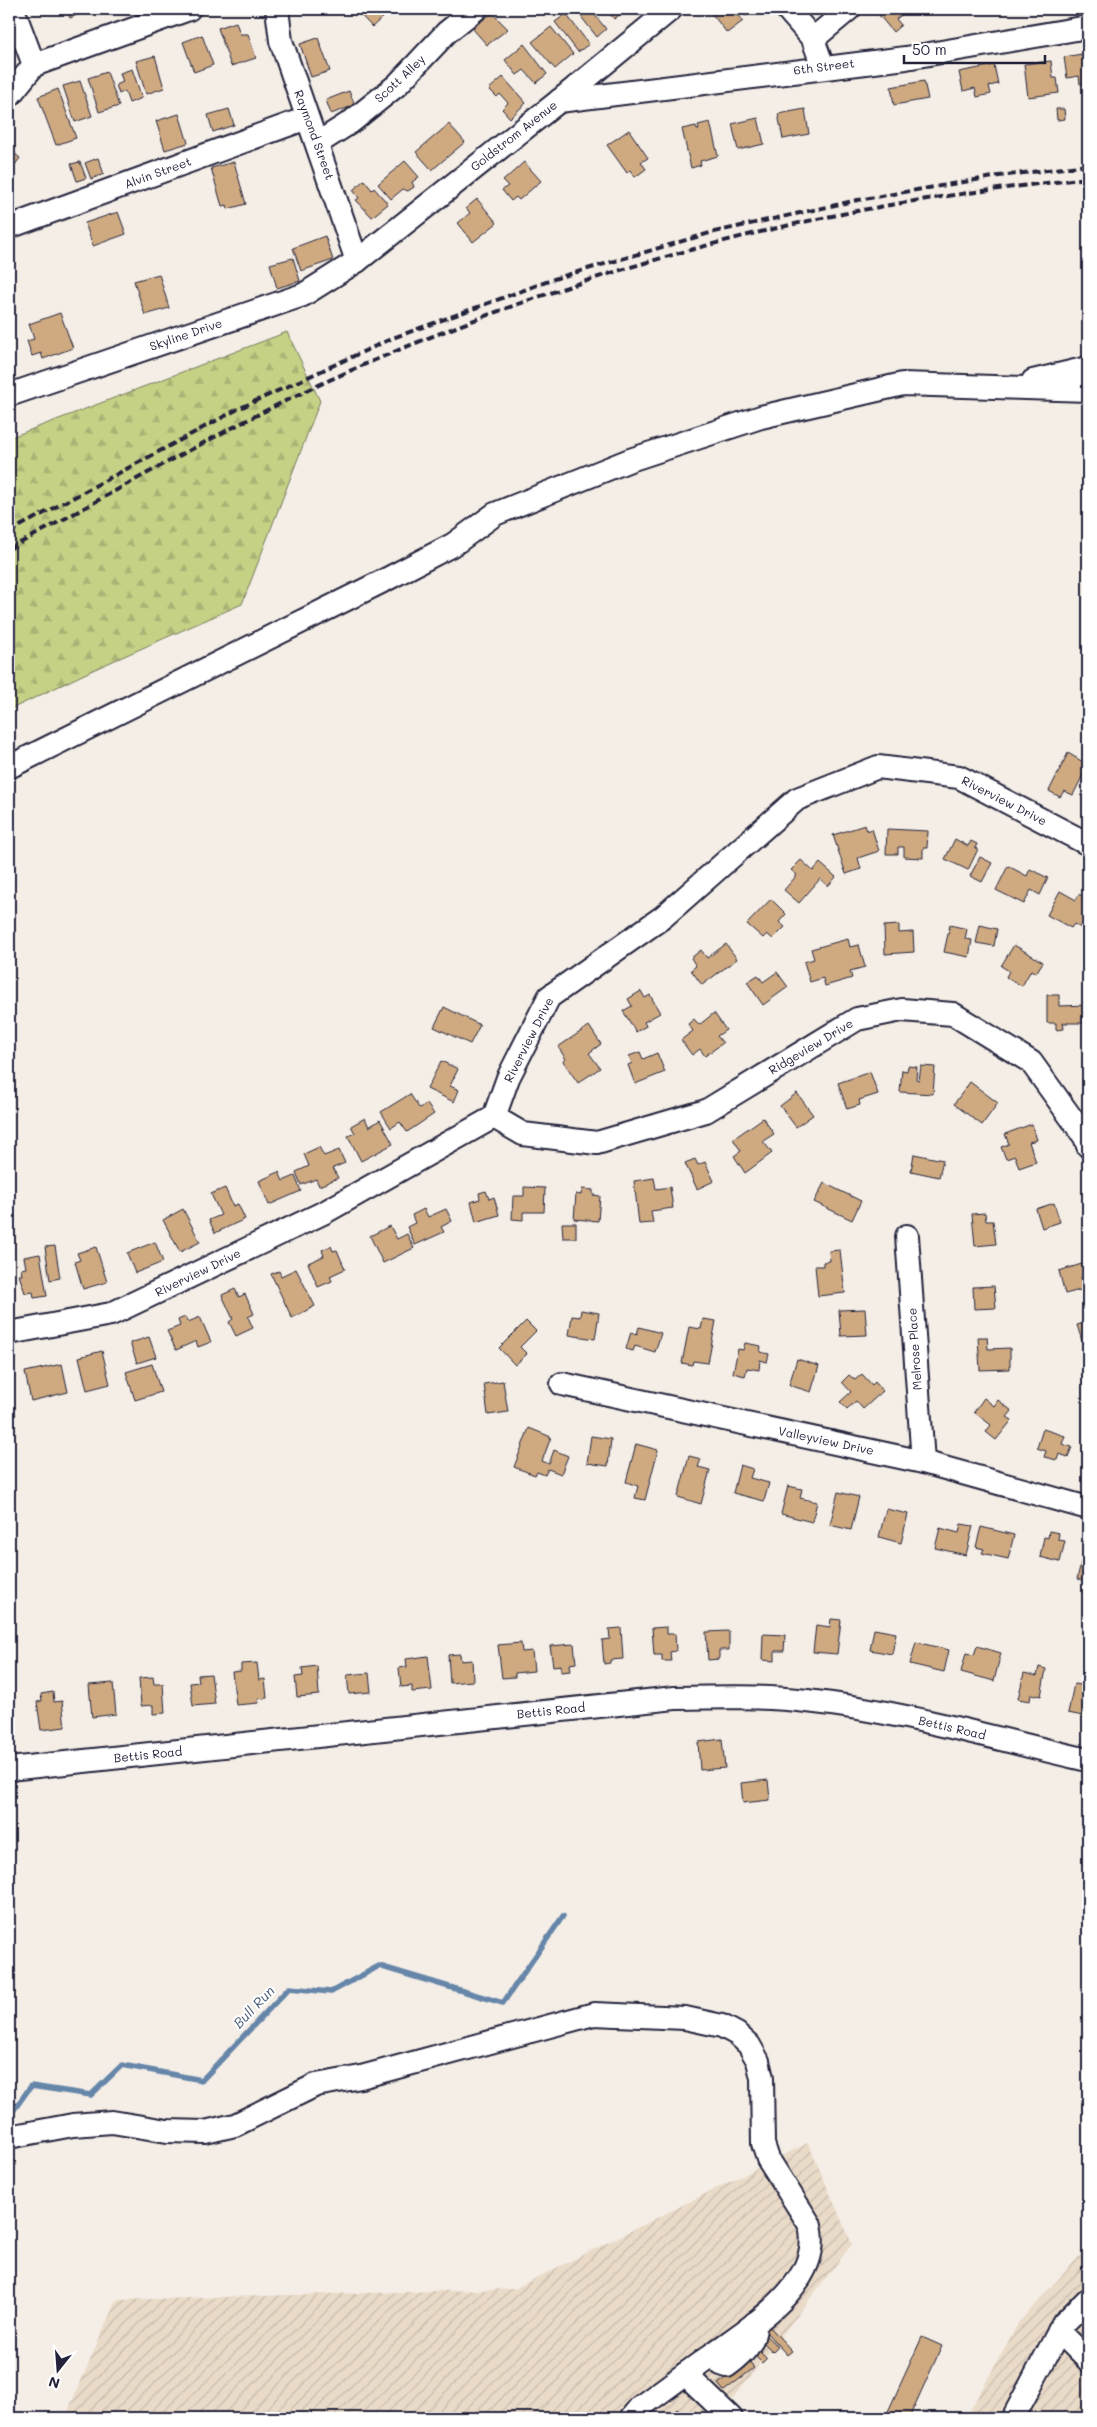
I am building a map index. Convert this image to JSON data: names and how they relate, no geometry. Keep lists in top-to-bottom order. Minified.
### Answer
{"streets":{"street":["6th Street","Scott Alley","Raymond Street","Goldstrom Avenue","Alvin Street","Skyline Drive","Riverview Drive","Ridgeview Drive","Melrose Place","Valleyview Drive","Bettis Road"]},"crossings":[["6th Street","Goldstrom Avenue"],["Scott Alley","Raymond Street"],["Raymond Street","Goldstrom Avenue"],["Raymond Street","Alvin Street"],["Raymond Street","Skyline Drive"],["Goldstrom Avenue","Skyline Drive"],["Riverview Drive","Ridgeview Drive"],["Melrose Place","Valleyview Drive"]],"water":["Bull Run"],"scale_bar":"50 m","north":"bottom"}
